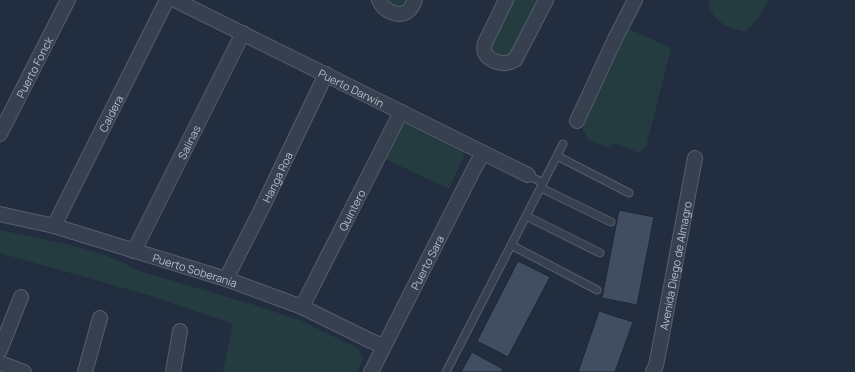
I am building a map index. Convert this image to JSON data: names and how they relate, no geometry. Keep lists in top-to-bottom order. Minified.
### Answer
{"streets":{"street":["Puerto Fonck","Puerto Darwin","Caldera","Salinas","Hanga Roa","Quintero","Puerto Sara","Avenida Diego de Almagro","Puerto Soberanía"]},"crossings":[["Puerto Darwin","Salinas"],["Puerto Darwin","Hanga Roa"],["Puerto Darwin","Quintero"],["Puerto Darwin","Puerto Sara"],["Caldera","Puerto Soberanía"],["Salinas","Puerto Soberanía"],["Hanga Roa","Puerto Soberanía"],["Quintero","Puerto Soberanía"],["Puerto Sara","Puerto Soberanía"]]}
